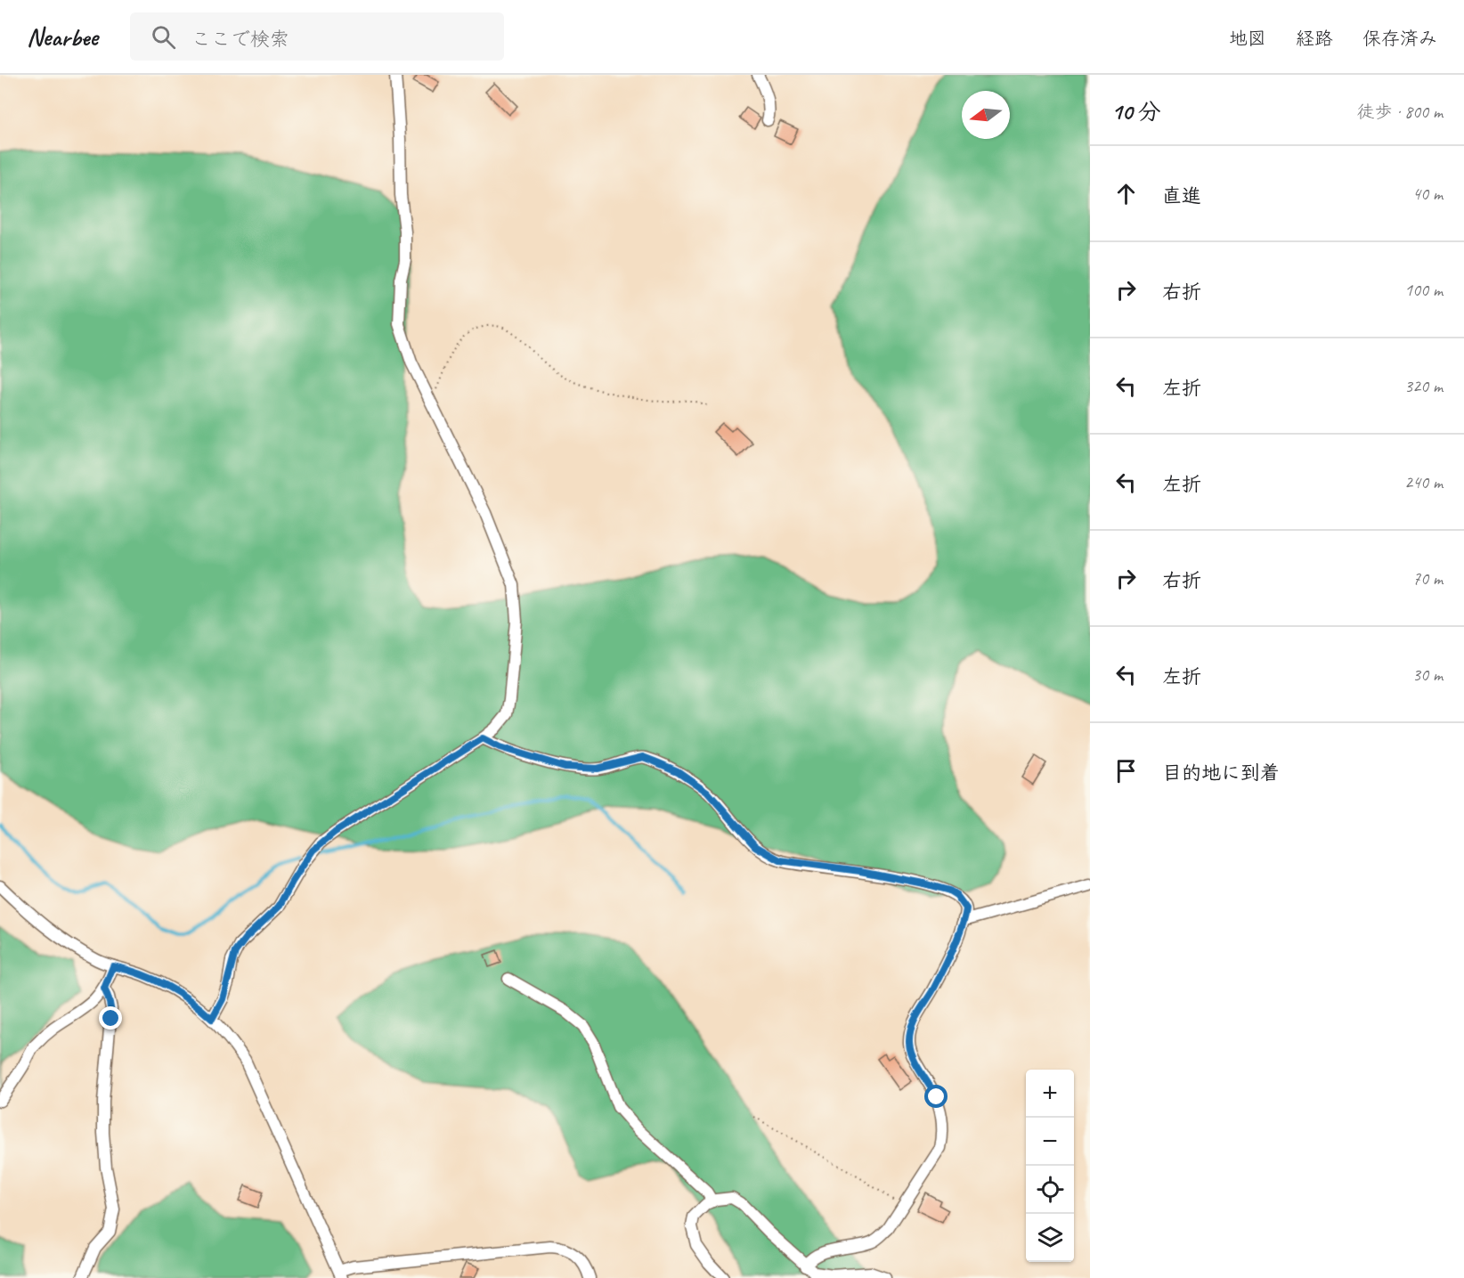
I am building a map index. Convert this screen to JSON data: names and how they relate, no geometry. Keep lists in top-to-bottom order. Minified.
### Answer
{"north":"left","page":{"header":"Nearbee","search":"ここで検索","nav":["地図","経路","保存済み"],"heading":["10 分","徒歩 · 800 m"],"list":[["直進","40 m"],["右折","100 m"],["左折","320 m"],["左折","240 m"],["右折","70 m"],["左折","30 m"],"目的地に到着"],"map_buttons":["+","−"]}}
